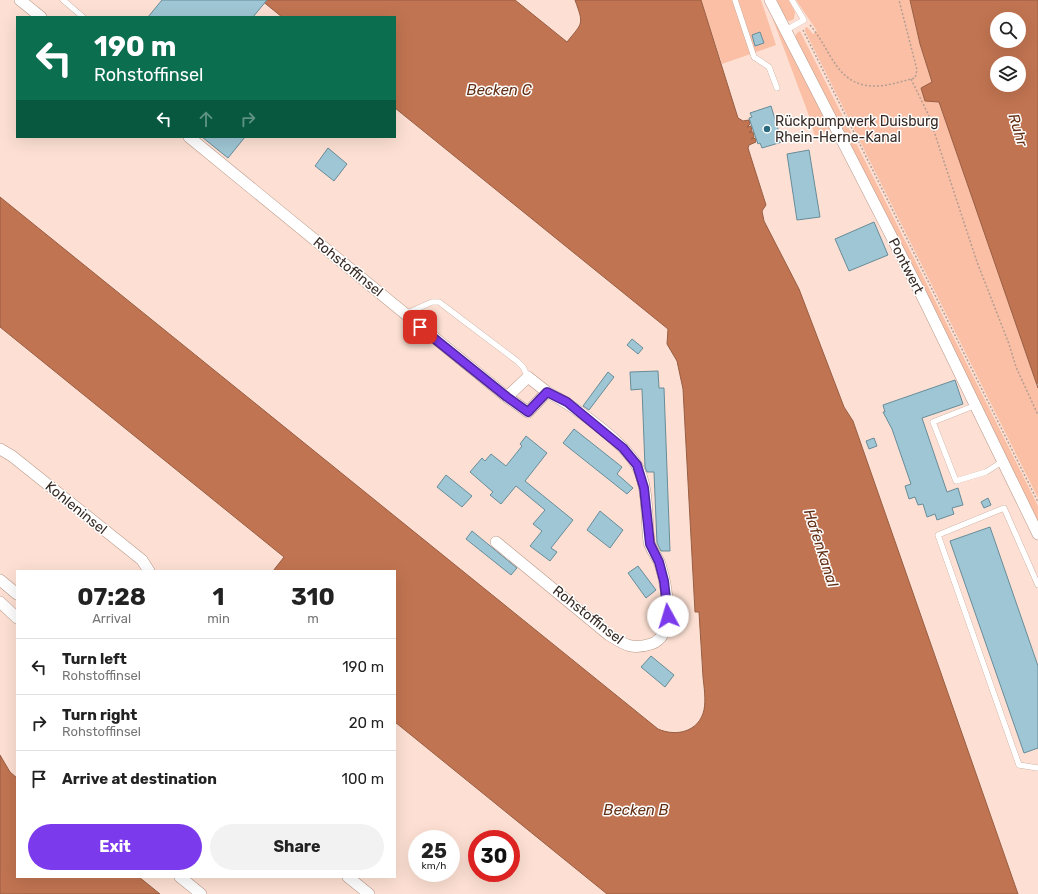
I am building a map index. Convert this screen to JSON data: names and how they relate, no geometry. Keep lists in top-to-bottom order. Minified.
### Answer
{"streets":{"street":["Pontwert","Rohstoffinsel","Kohleninsel"]},"water":["Becken C","Ruhr","Hafenkanal","Becken B"],"places":["Rückpumpwerk Duisburg Rhein-Herne-Kanal"],"page":{"turn":["190 m","Rohstoffinsel"],"eta":["07:28","Arrival","1","min","310","m"],"list":[{"name":"Turn left","note":"Rohstoffinsel","value":"190 m"},{"name":"Turn right","note":"Rohstoffinsel","value":"20 m"},{"name":"Arrive at destination","value":"100 m"}],"buttons":["Exit","Share"],"speed":"25 km/h","limit":"30"}}
